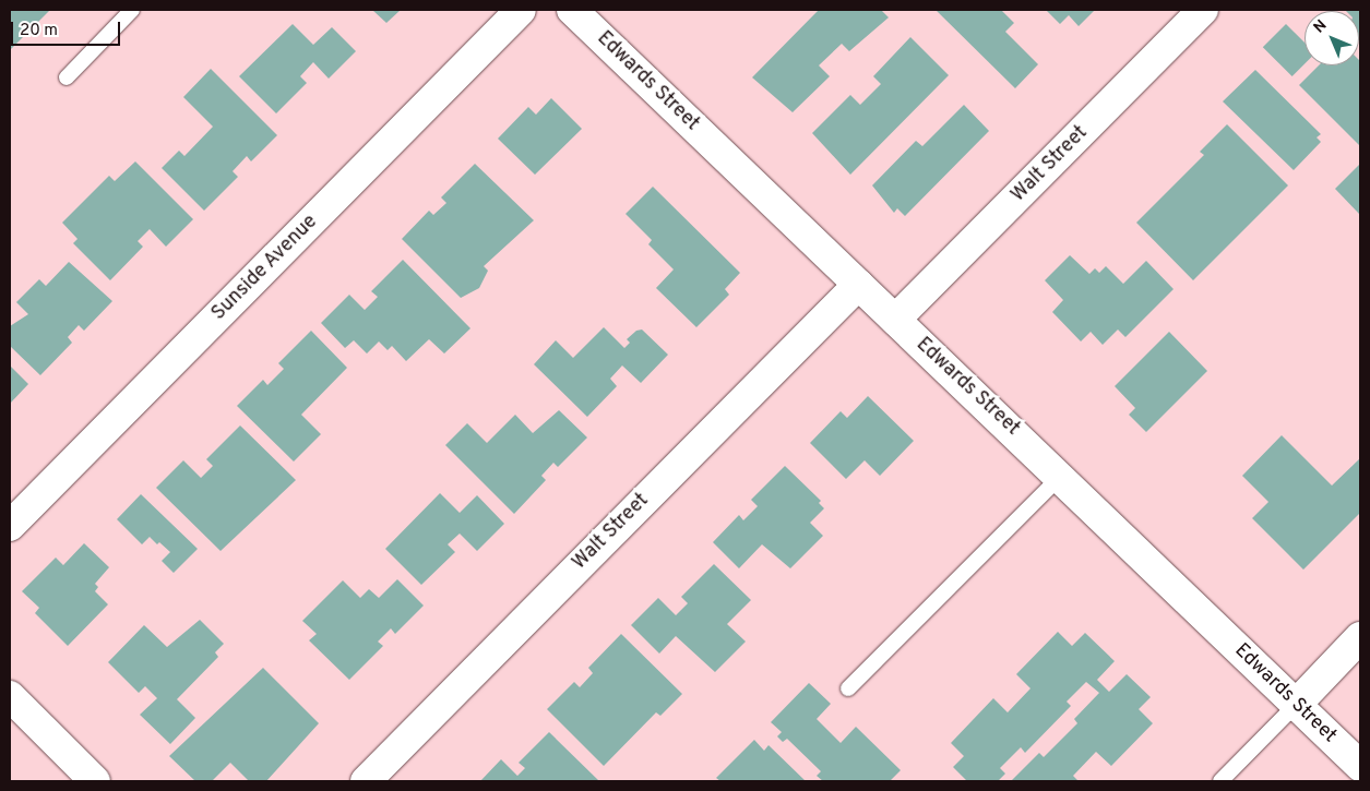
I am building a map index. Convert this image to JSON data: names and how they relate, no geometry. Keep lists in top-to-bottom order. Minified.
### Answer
{"streets":{"street":["Edwards Street","Walt Street","Sunside Avenue"]},"crossings":[["Edwards Street","Walt Street"]],"scale_bar":"20 m","north":"top left"}
